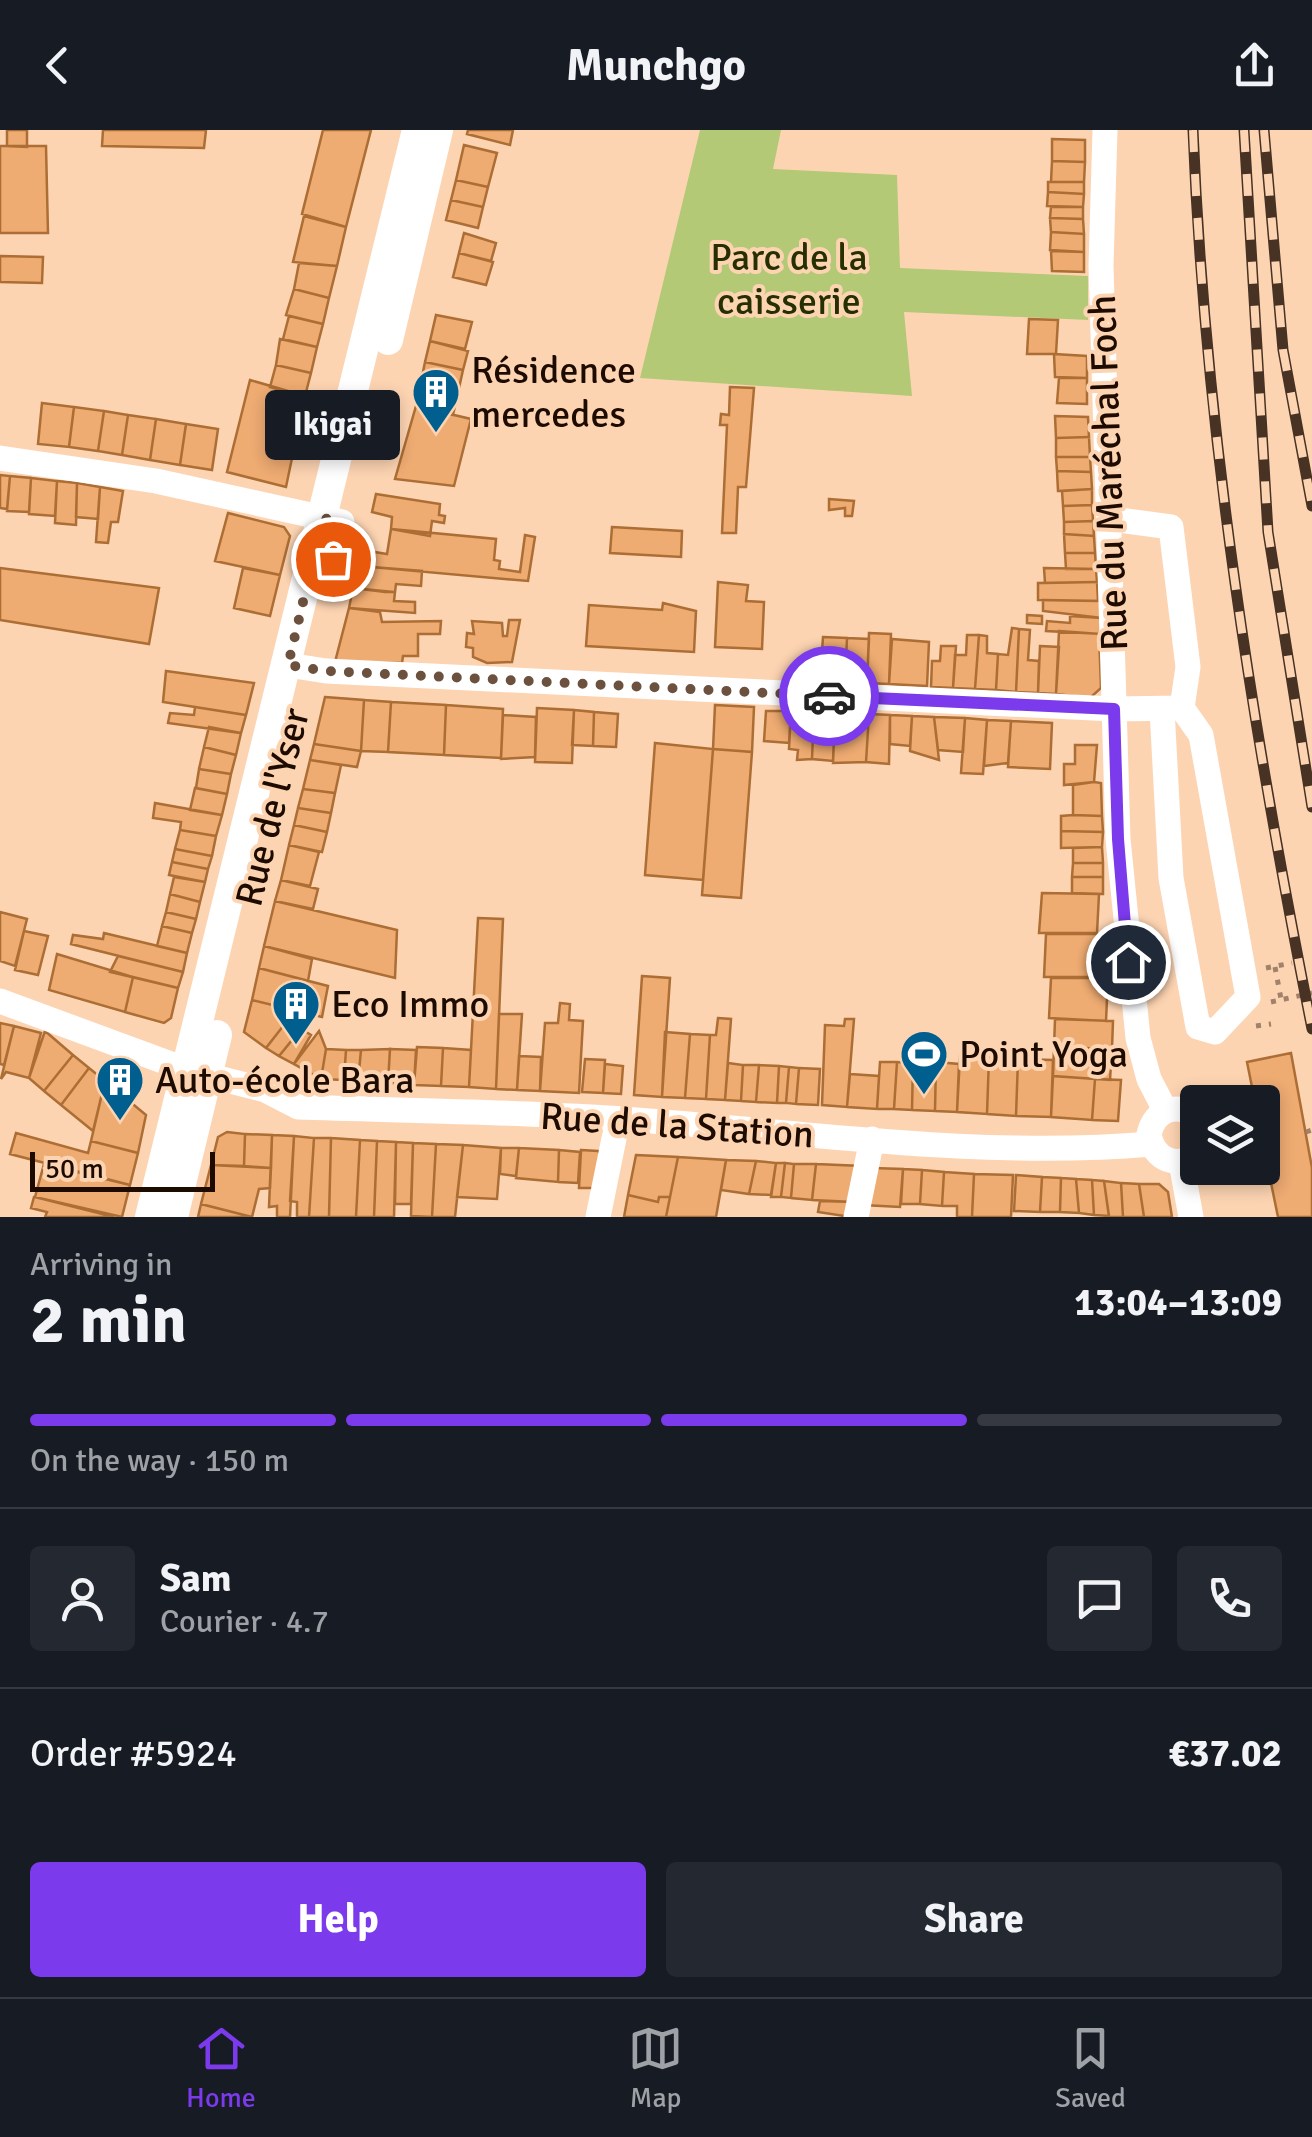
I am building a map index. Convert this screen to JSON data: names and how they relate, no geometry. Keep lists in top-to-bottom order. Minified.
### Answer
{"streets":{"main road":["Rue de l'Yser"],"street":["Rue du Maréchal Foch","Rue de la Station"]},"crossings":[["Rue de l'Yser","Rue de la Station"]],"parks":["Parc de la caisserie"],"places":{"building":["Résidence mercedes","Eco Immo","Auto-école Bara"],"other":["Ikigai"],"sports":["Point Yoga"]},"scale_bar":"50 m","page":{"header":"Munchgo","bubble":"Ikigai","scale":"50 m","heading":["2 min","Arriving in","13:04–13:09"],"panel":["Sam","Courier · 4.7","Order #5924","€37.02"],"bar":"On the way · 150 m","buttons":["Help","Share"],"tabs":["Home","Map","Saved"]}}
